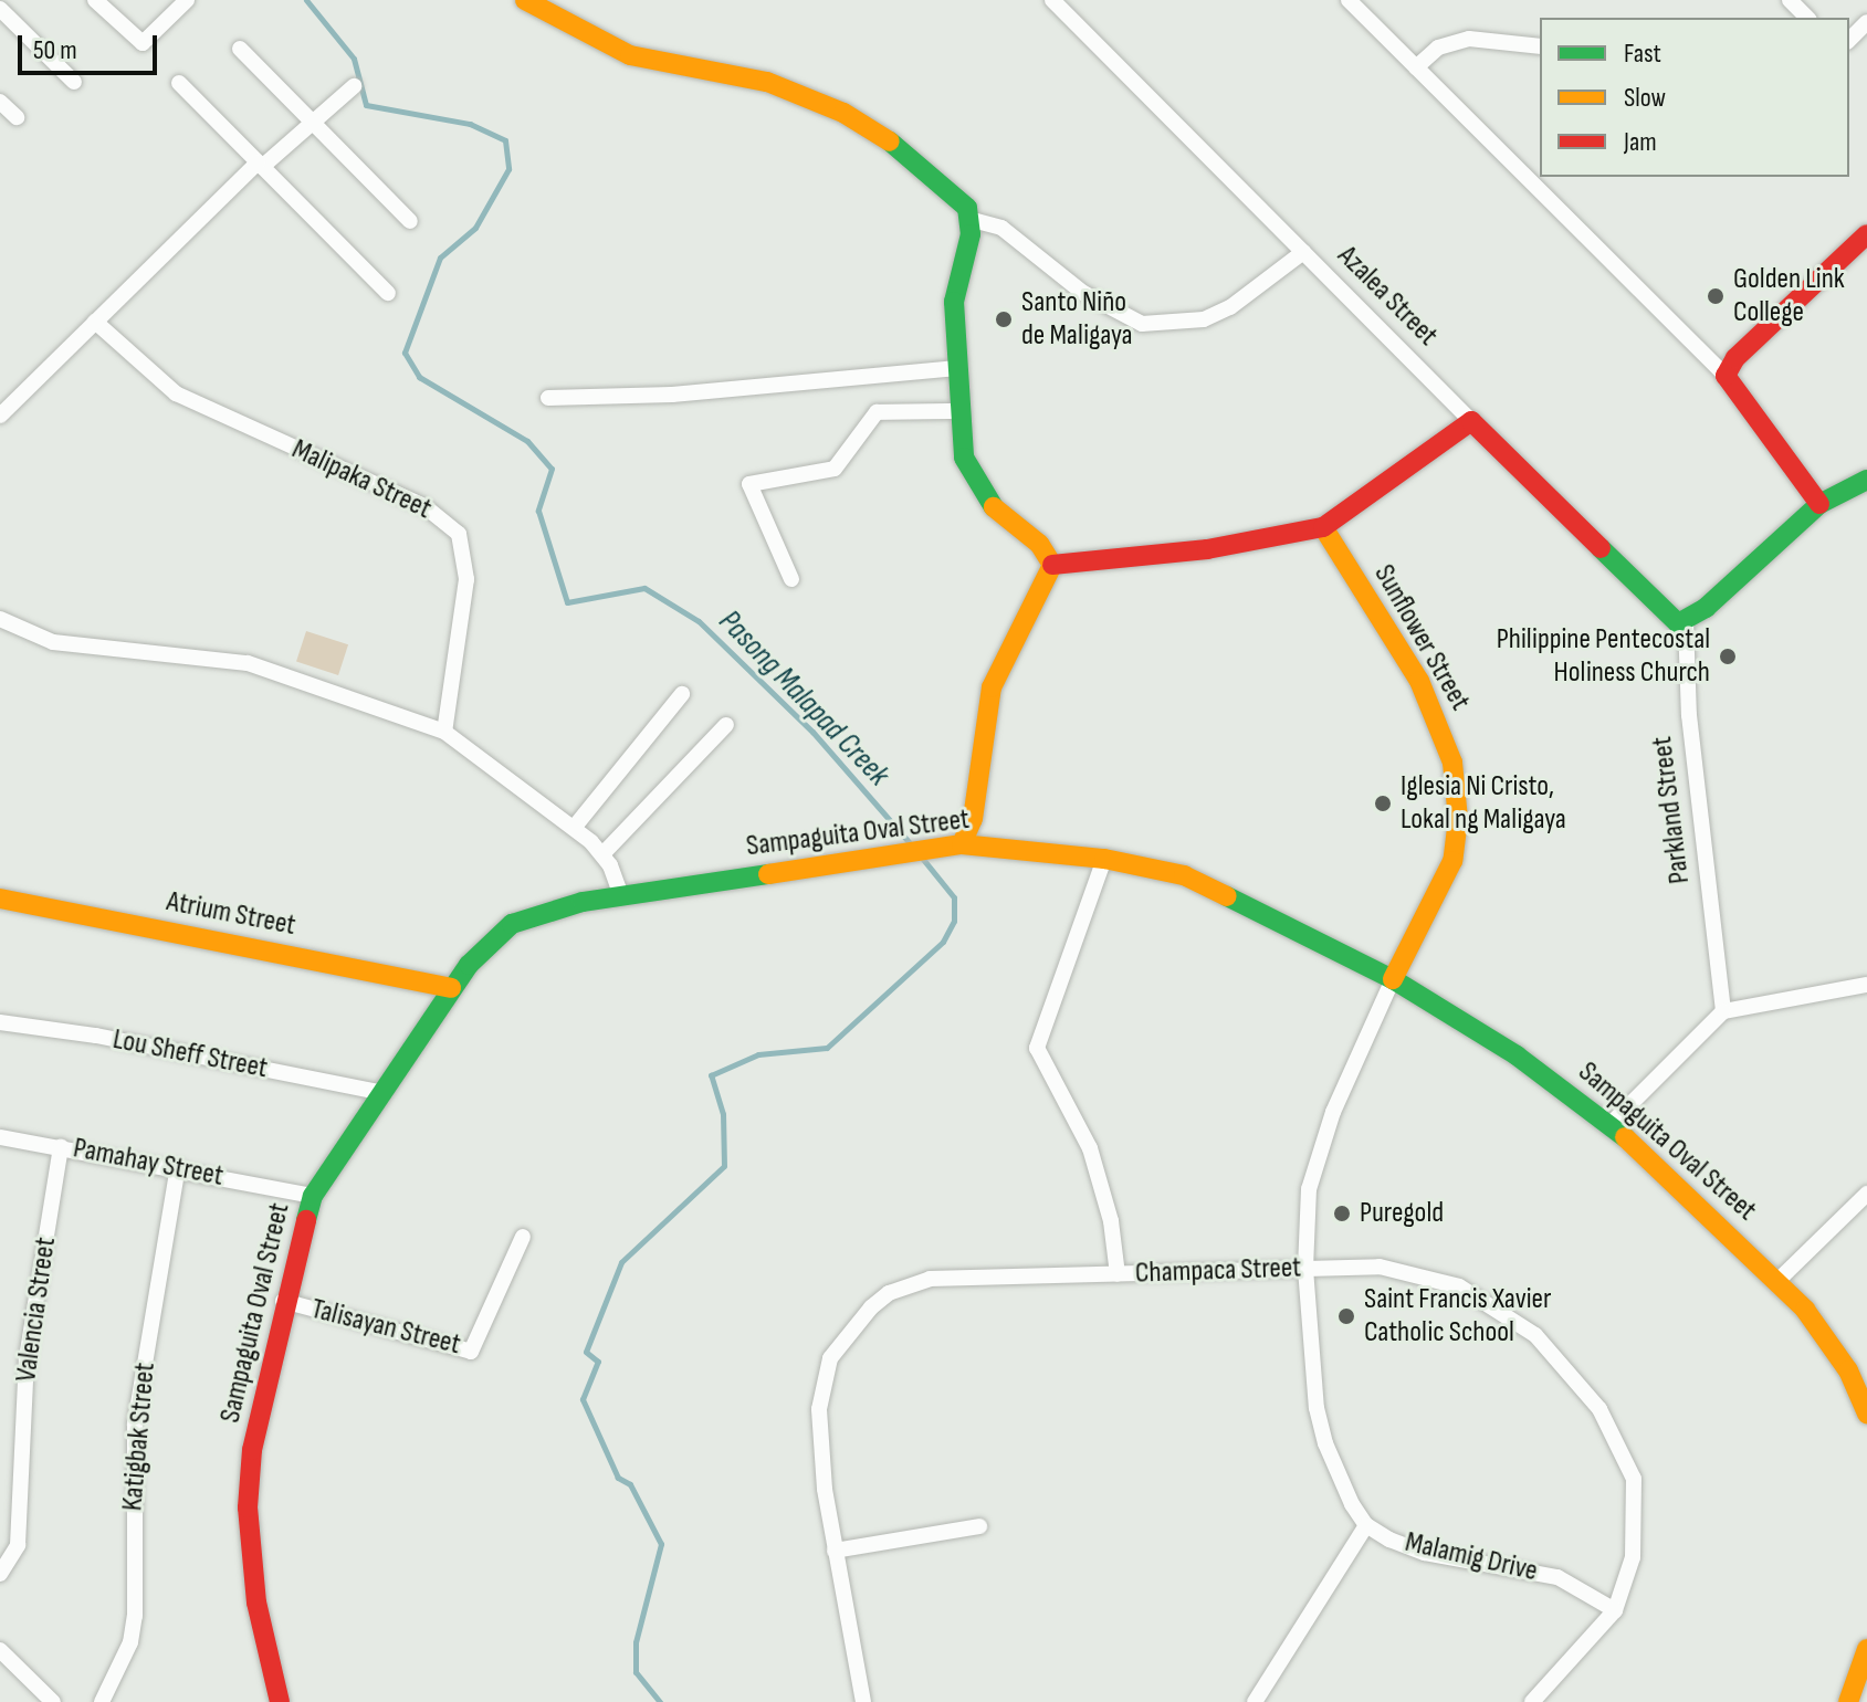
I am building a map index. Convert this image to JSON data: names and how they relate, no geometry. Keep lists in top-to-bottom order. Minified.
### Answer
{"streets":{"street":["Azalea Street","Malipaka Street","Sunflower Street","Parkland Street","Sampaguita Oval Street","Atrium Street","Lou Sheff Street","Pamahay Street","Champaca Street","Valencia Street","Talisayan Street","Katigbak Street","Malamig Drive"]},"crossings":[["Azalea Street","Parkland Street"],["Sunflower Street","Sampaguita Oval Street"],["Sunflower Street","Malamig Drive"],["Sampaguita Oval Street","Atrium Street"],["Sampaguita Oval Street","Lou Sheff Street"],["Sampaguita Oval Street","Pamahay Street"],["Sampaguita Oval Street","Talisayan Street"],["Sampaguita Oval Street","Malamig Drive"],["Pamahay Street","Valencia Street"],["Pamahay Street","Katigbak Street"],["Champaca Street","Malamig Drive"]],"water":["Pasong Malapad Creek"],"places":["Golden Link College","Santo Niño de Maligaya","Philippine Pentecostal Holiness Church","Iglesia Ni Cristo, Lokal ng Maligaya","Puregold","Saint Francis Xavier Catholic School"],"legend":["Fast","Slow","Jam"],"scale_bar":"50 m"}
